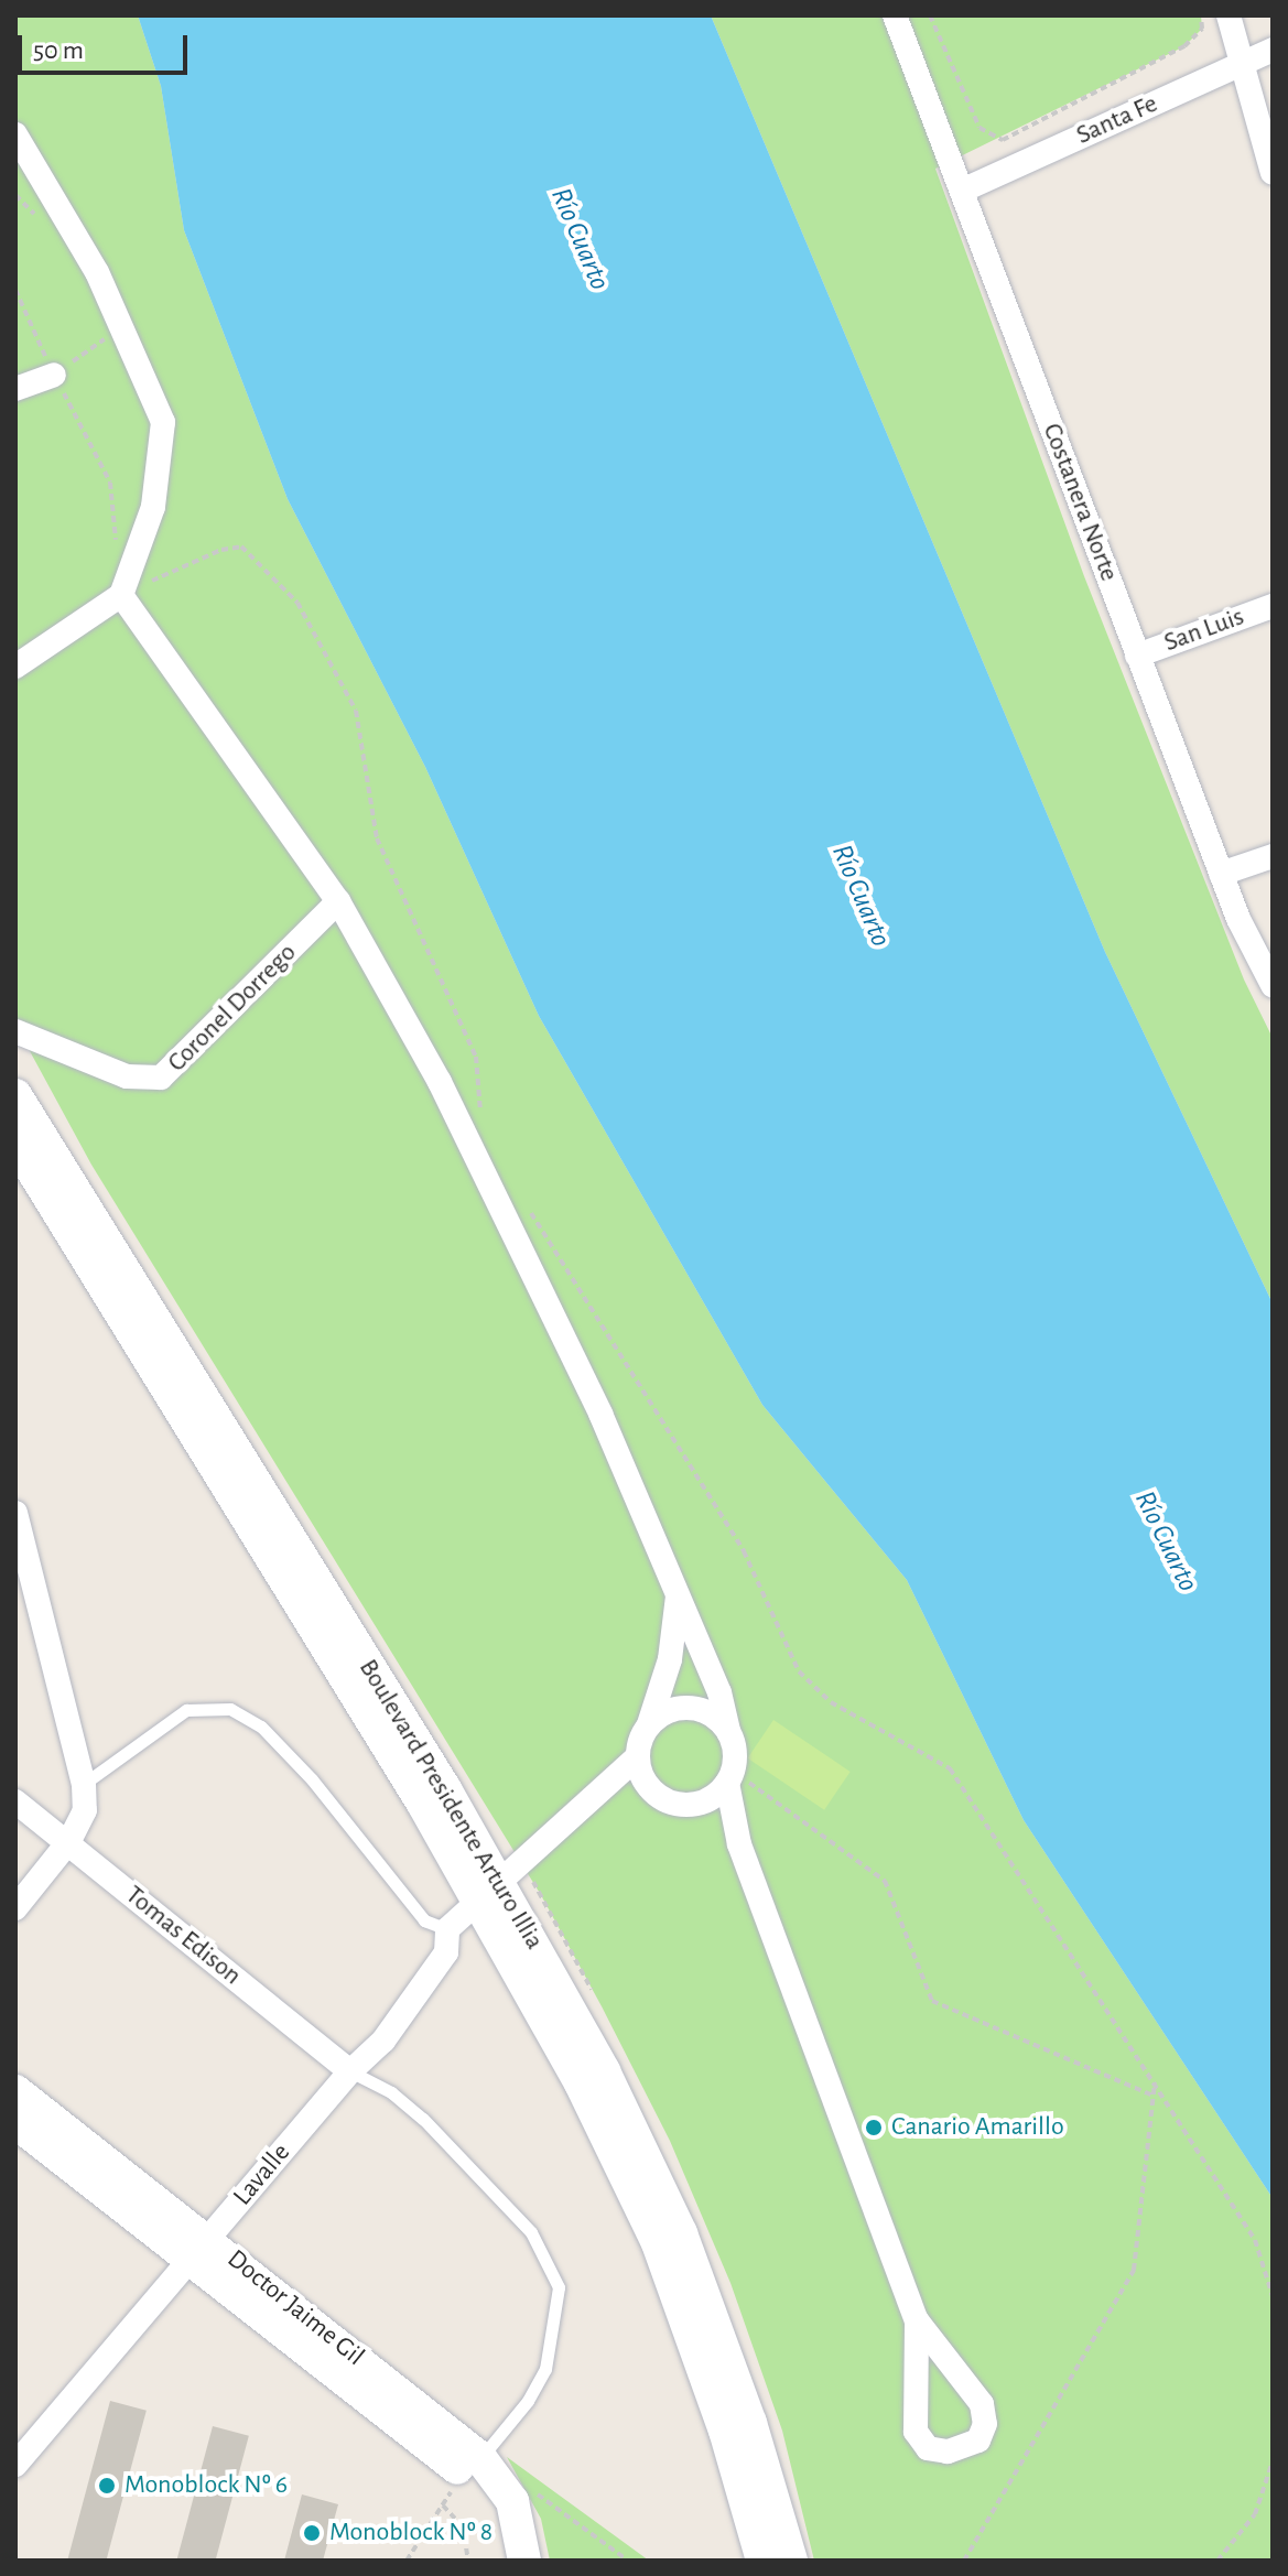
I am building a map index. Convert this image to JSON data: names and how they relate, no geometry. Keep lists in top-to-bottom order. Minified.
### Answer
{"streets":{"main road":["Boulevard Presidente Arturo Illia","Doctor Jaime Gil"],"street":["Santa Fe","Costanera Norte","San Luis","Coronel Dorrego","Tomas Edison","Lavalle"]},"crossings":[["Santa Fe","Costanera Norte"],["Costanera Norte","San Luis"],["Tomas Edison","Lavalle"],["Lavalle","Doctor Jaime Gil"]],"water":["Río Cuarto"],"places":["Canario Amarillo","Monoblock Nº 6","Monoblock Nº 8"],"scale_bar":"50 m"}
